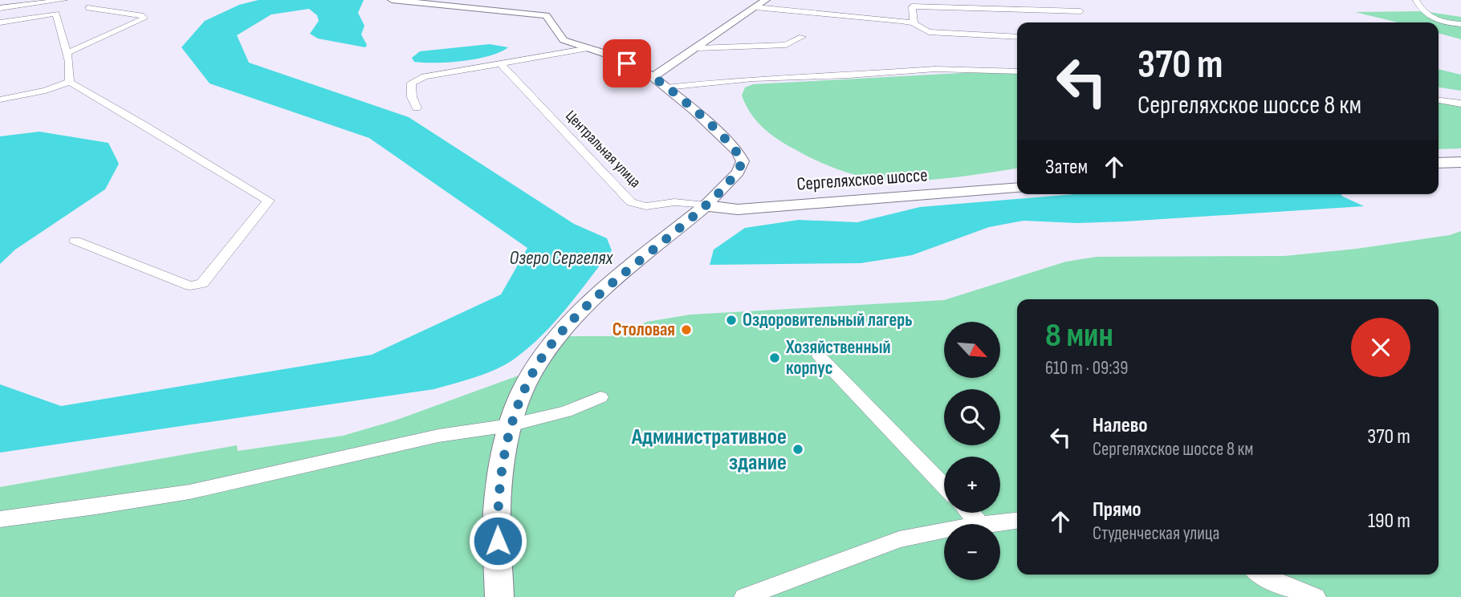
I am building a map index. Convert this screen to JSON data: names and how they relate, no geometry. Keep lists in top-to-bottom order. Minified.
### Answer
{"streets":{"main road":["Сергеляхское шоссе"],"street":["Центральная улица"]},"crossings":[["Центральная улица","Сергеляхское шоссе"]],"water":["Озеро Сергелях"],"places":["Оздоровительный лагерь","Столовая","Хозяйственный корпус","Административное здание"],"north":"bottom right","page":{"turn":["370 m","Сергеляхское шоссе 8 км"],"then":"Затем","heading":["8 мин","610 m · 09:39"],"map_buttons":["+","−"],"list":[{"name":"Налево","note":"Сергеляхское шоссе 8 км","value":"370 m"},{"name":"Прямо","note":"Студенческая улица","value":"190 m"}]}}
